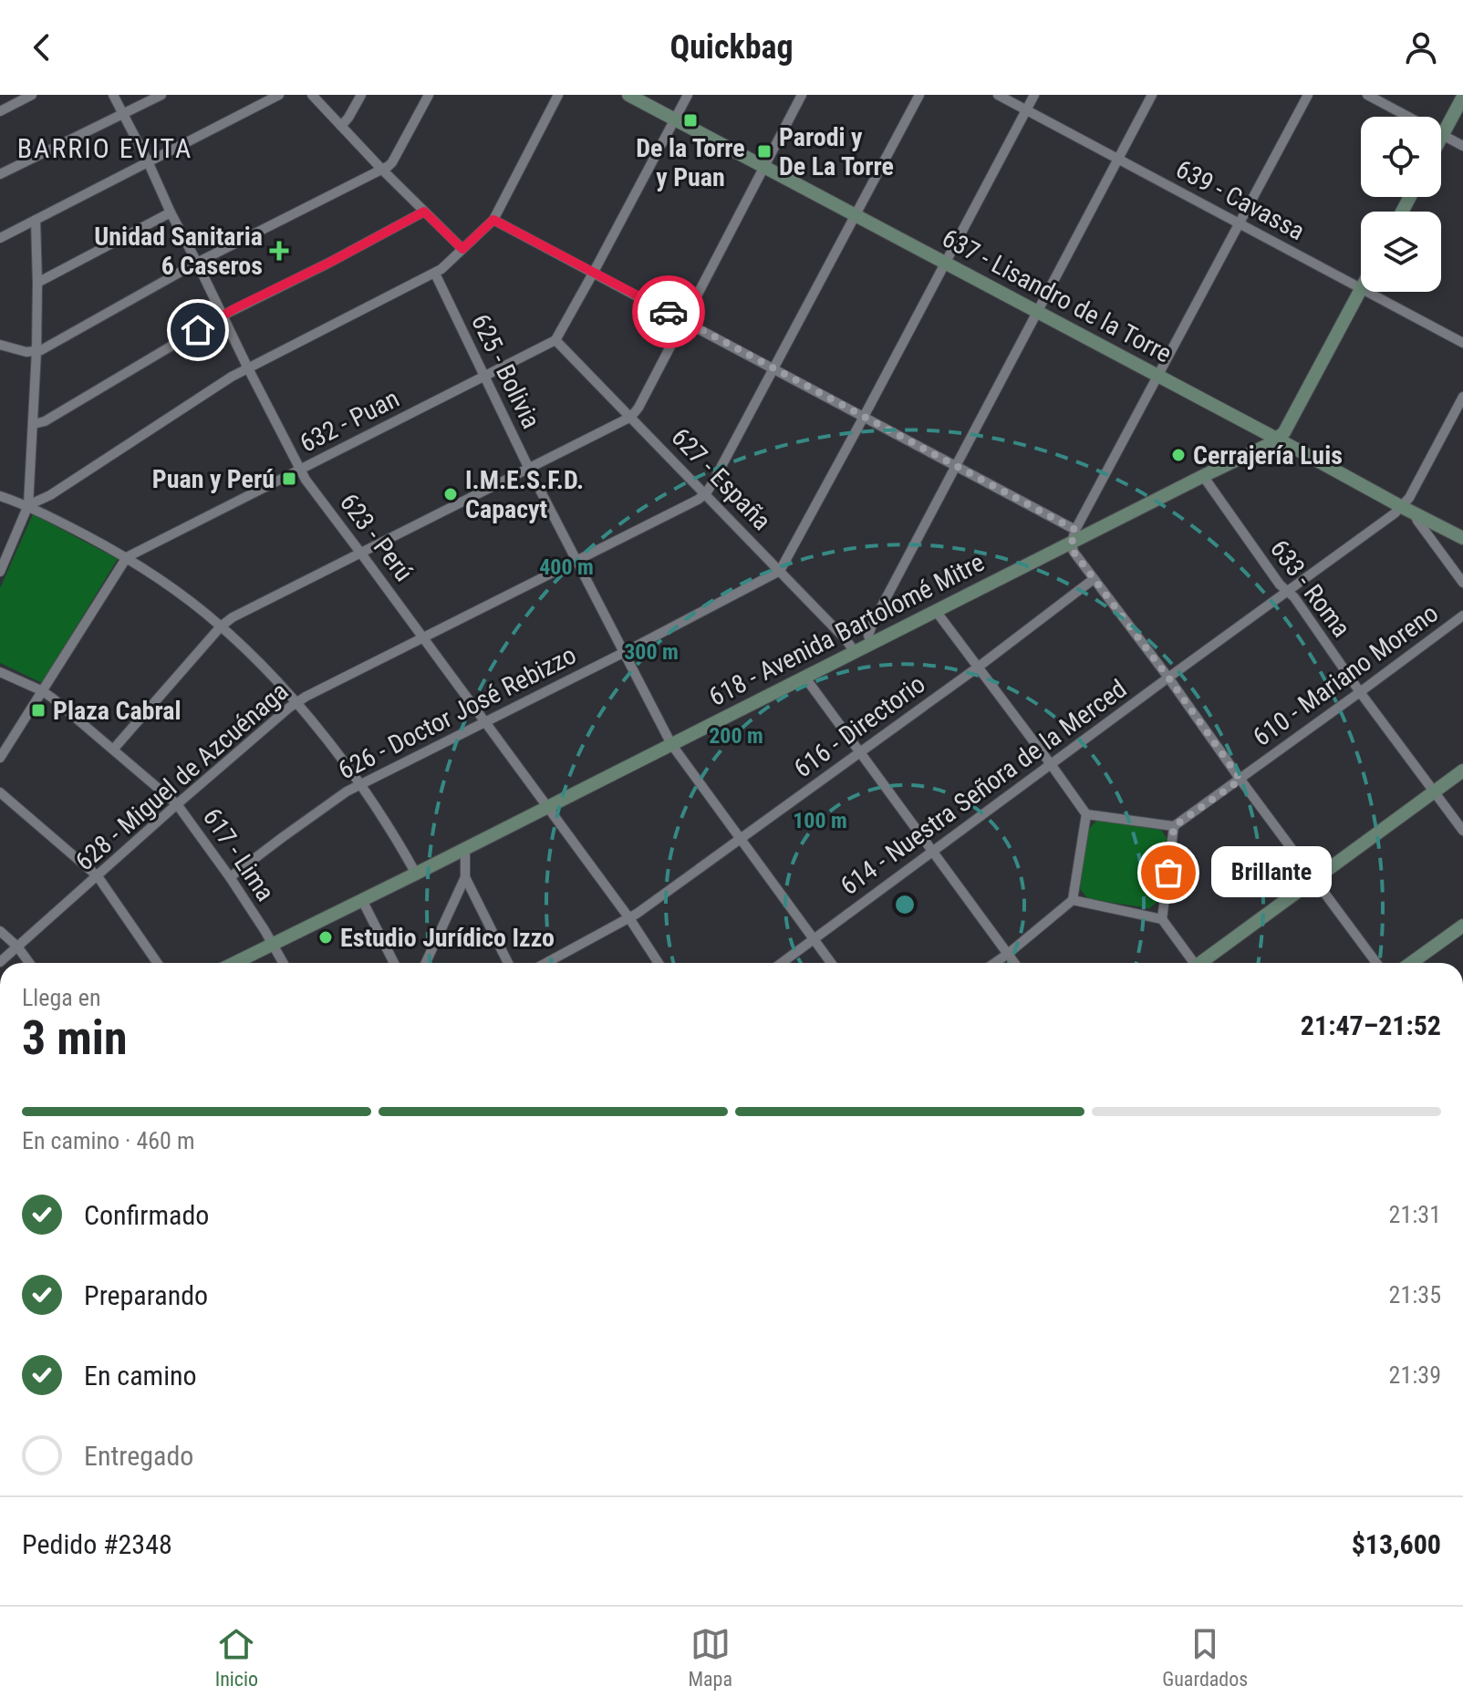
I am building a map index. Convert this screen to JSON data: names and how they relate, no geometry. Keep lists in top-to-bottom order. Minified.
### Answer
{"streets":{"main road":["637 - Lisandro de la Torre","618 - Avenida Bartolomé Mitre"],"street":["639 - Cavassa","625 - Bolivia","632 - Puan","627 - España","623 - Perú","633 - Roma","610 - Mariano Moreno","626 - Doctor José Rebizzo","616 - Directorio","628 - Miguel de Azcuénaga","614 - Nuestra Señora de la Merced","617 - Lima"]},"crossings":[["637 - Lisandro de la Torre","618 - Avenida Bartolomé Mitre"],["637 - Lisandro de la Torre","614 - Nuestra Señora de la Merced"],["625 - Bolivia","632 - Puan"],["625 - Bolivia","618 - Avenida Bartolomé Mitre"],["625 - Bolivia","626 - Doctor José Rebizzo"],["625 - Bolivia","616 - Directorio"],["625 - Bolivia","628 - Miguel de Azcuénaga"],["625 - Bolivia","614 - Nuestra Señora de la Merced"],["632 - Puan","627 - España"],["632 - Puan","623 - Perú"],["627 - España","618 - Avenida Bartolomé Mitre"],["627 - España","626 - Doctor José Rebizzo"],["627 - España","628 - Miguel de Azcuénaga"],["623 - Perú","618 - Avenida Bartolomé Mitre"],["623 - Perú","626 - Doctor José Rebizzo"],["623 - Perú","616 - Directorio"],["623 - Perú","628 - Miguel de Azcuénaga"],["633 - Roma","618 - Avenida Bartolomé Mitre"],["633 - Roma","610 - Mariano Moreno"],["633 - Roma","614 - Nuestra Señora de la Merced"],["618 - Avenida Bartolomé Mitre","617 - Lima"],["626 - Doctor José Rebizzo","617 - Lima"],["628 - Miguel de Azcuénaga","617 - Lima"]],"districts":["BARRIO EVITA"],"places":{"transit":["De la Torre y Puan","Parodi y De La Torre","Puan y Perú","Plaza Cabral"],"health":["Unidad Sanitaria 6 Caseros"],"other":["Cerrajería Luis","I.M.E.S.F.D. Capacyt","Brillante","Estudio Jurídico Izzo"]},"page":{"header":"Quickbag","bubble":"Brillante","heading":["3 min","Llega en","21:47–21:52"],"panel":["Pedido #2348","$13,600"],"bar":"En camino · 460 m","list":[["Confirmado","21:31"],["Preparando","21:35"],["En camino","21:39"],"Entregado"],"tabs":["Inicio","Mapa","Guardados"]},"rings":["400 m","300 m","200 m","100 m"]}
